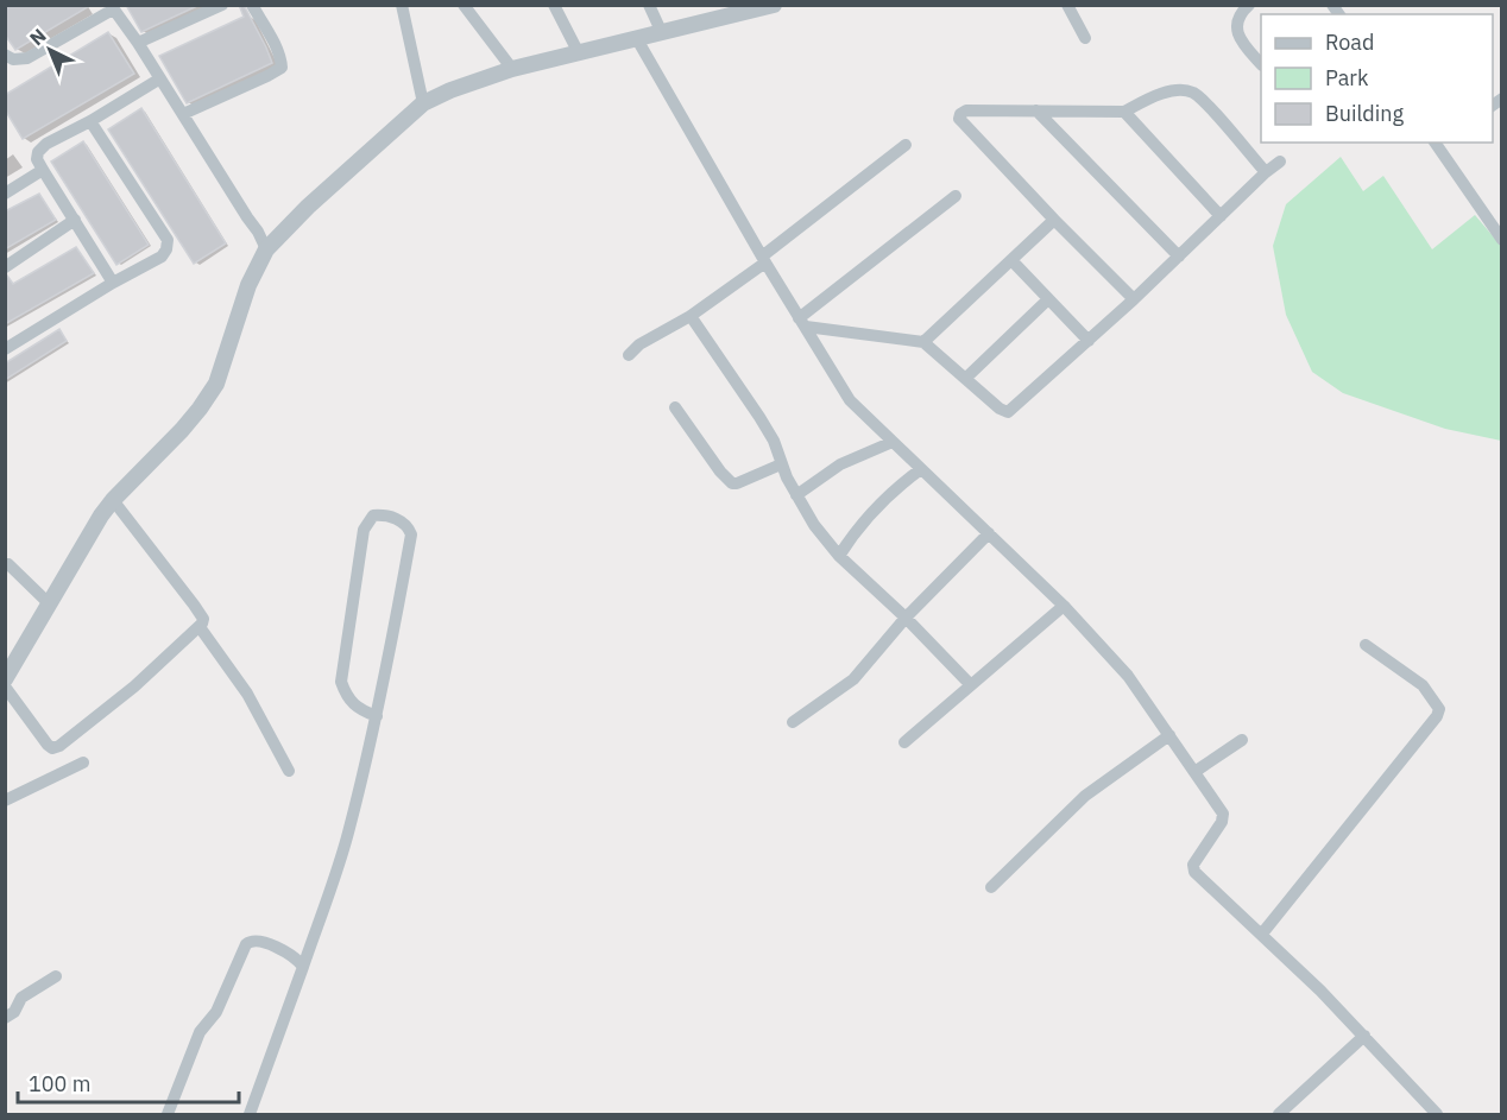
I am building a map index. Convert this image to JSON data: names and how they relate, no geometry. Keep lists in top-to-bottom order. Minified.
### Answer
{"legend":["Road","Park","Building"],"scale_bar":"100 m","north":"top left"}
